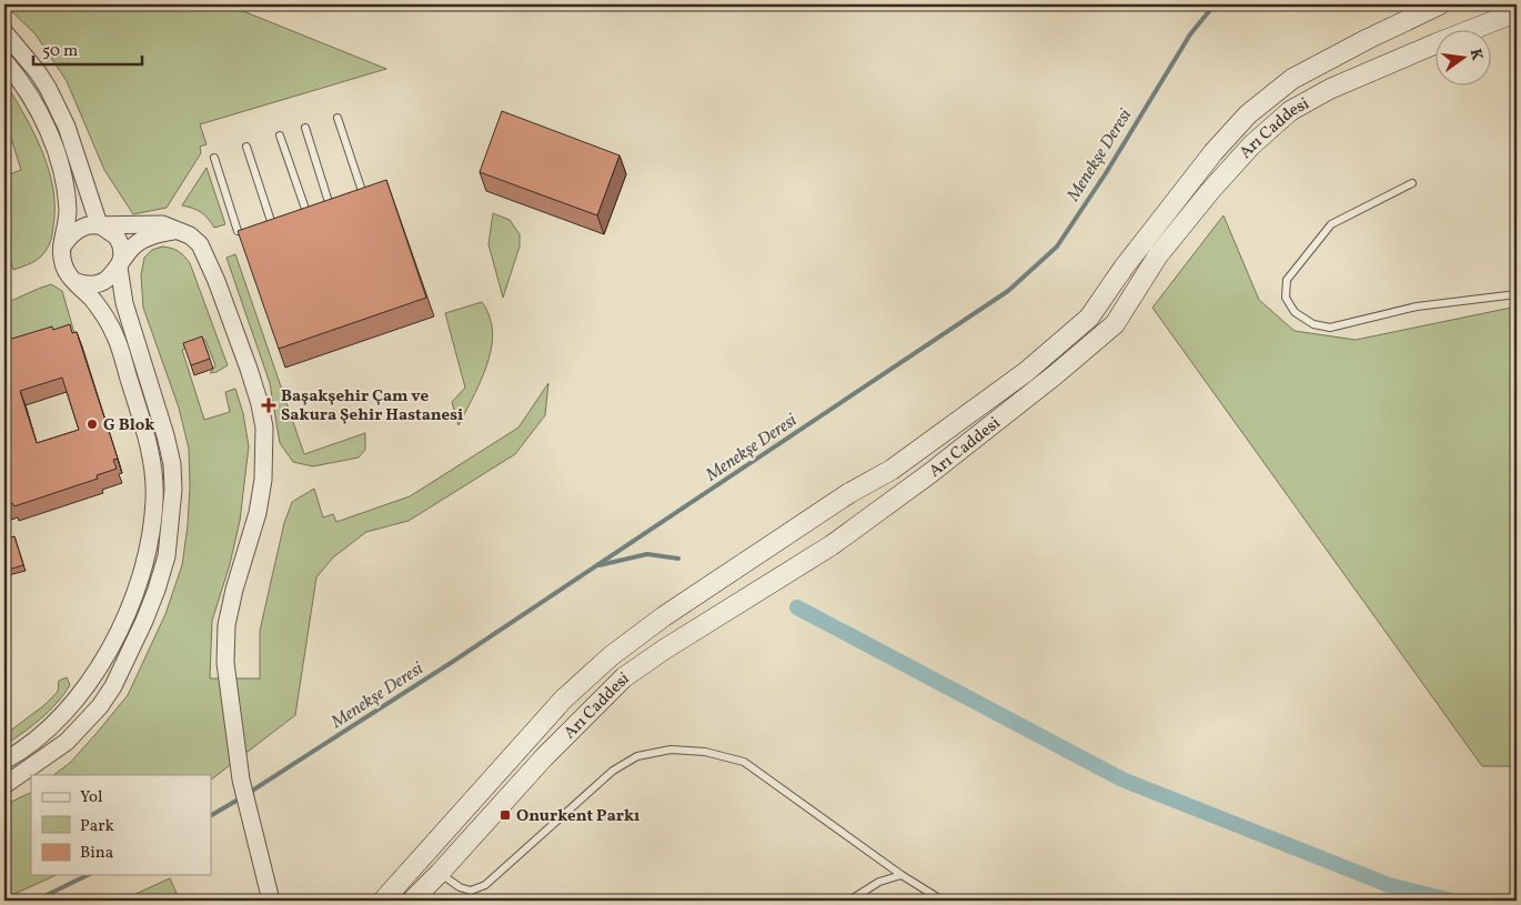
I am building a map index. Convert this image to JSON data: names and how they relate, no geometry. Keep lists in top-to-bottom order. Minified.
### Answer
{"streets":{"main road":["Arı Caddesi"]},"water":["Menekşe Deresi"],"places":{"health":["Başakşehir Çam ve Sakura Şehir Hastanesi"],"other":["G Blok"],"transit":["Onurkent Parkı"]},"legend":["Yol","Park","Bina"],"scale_bar":"50 m","north":"right"}
